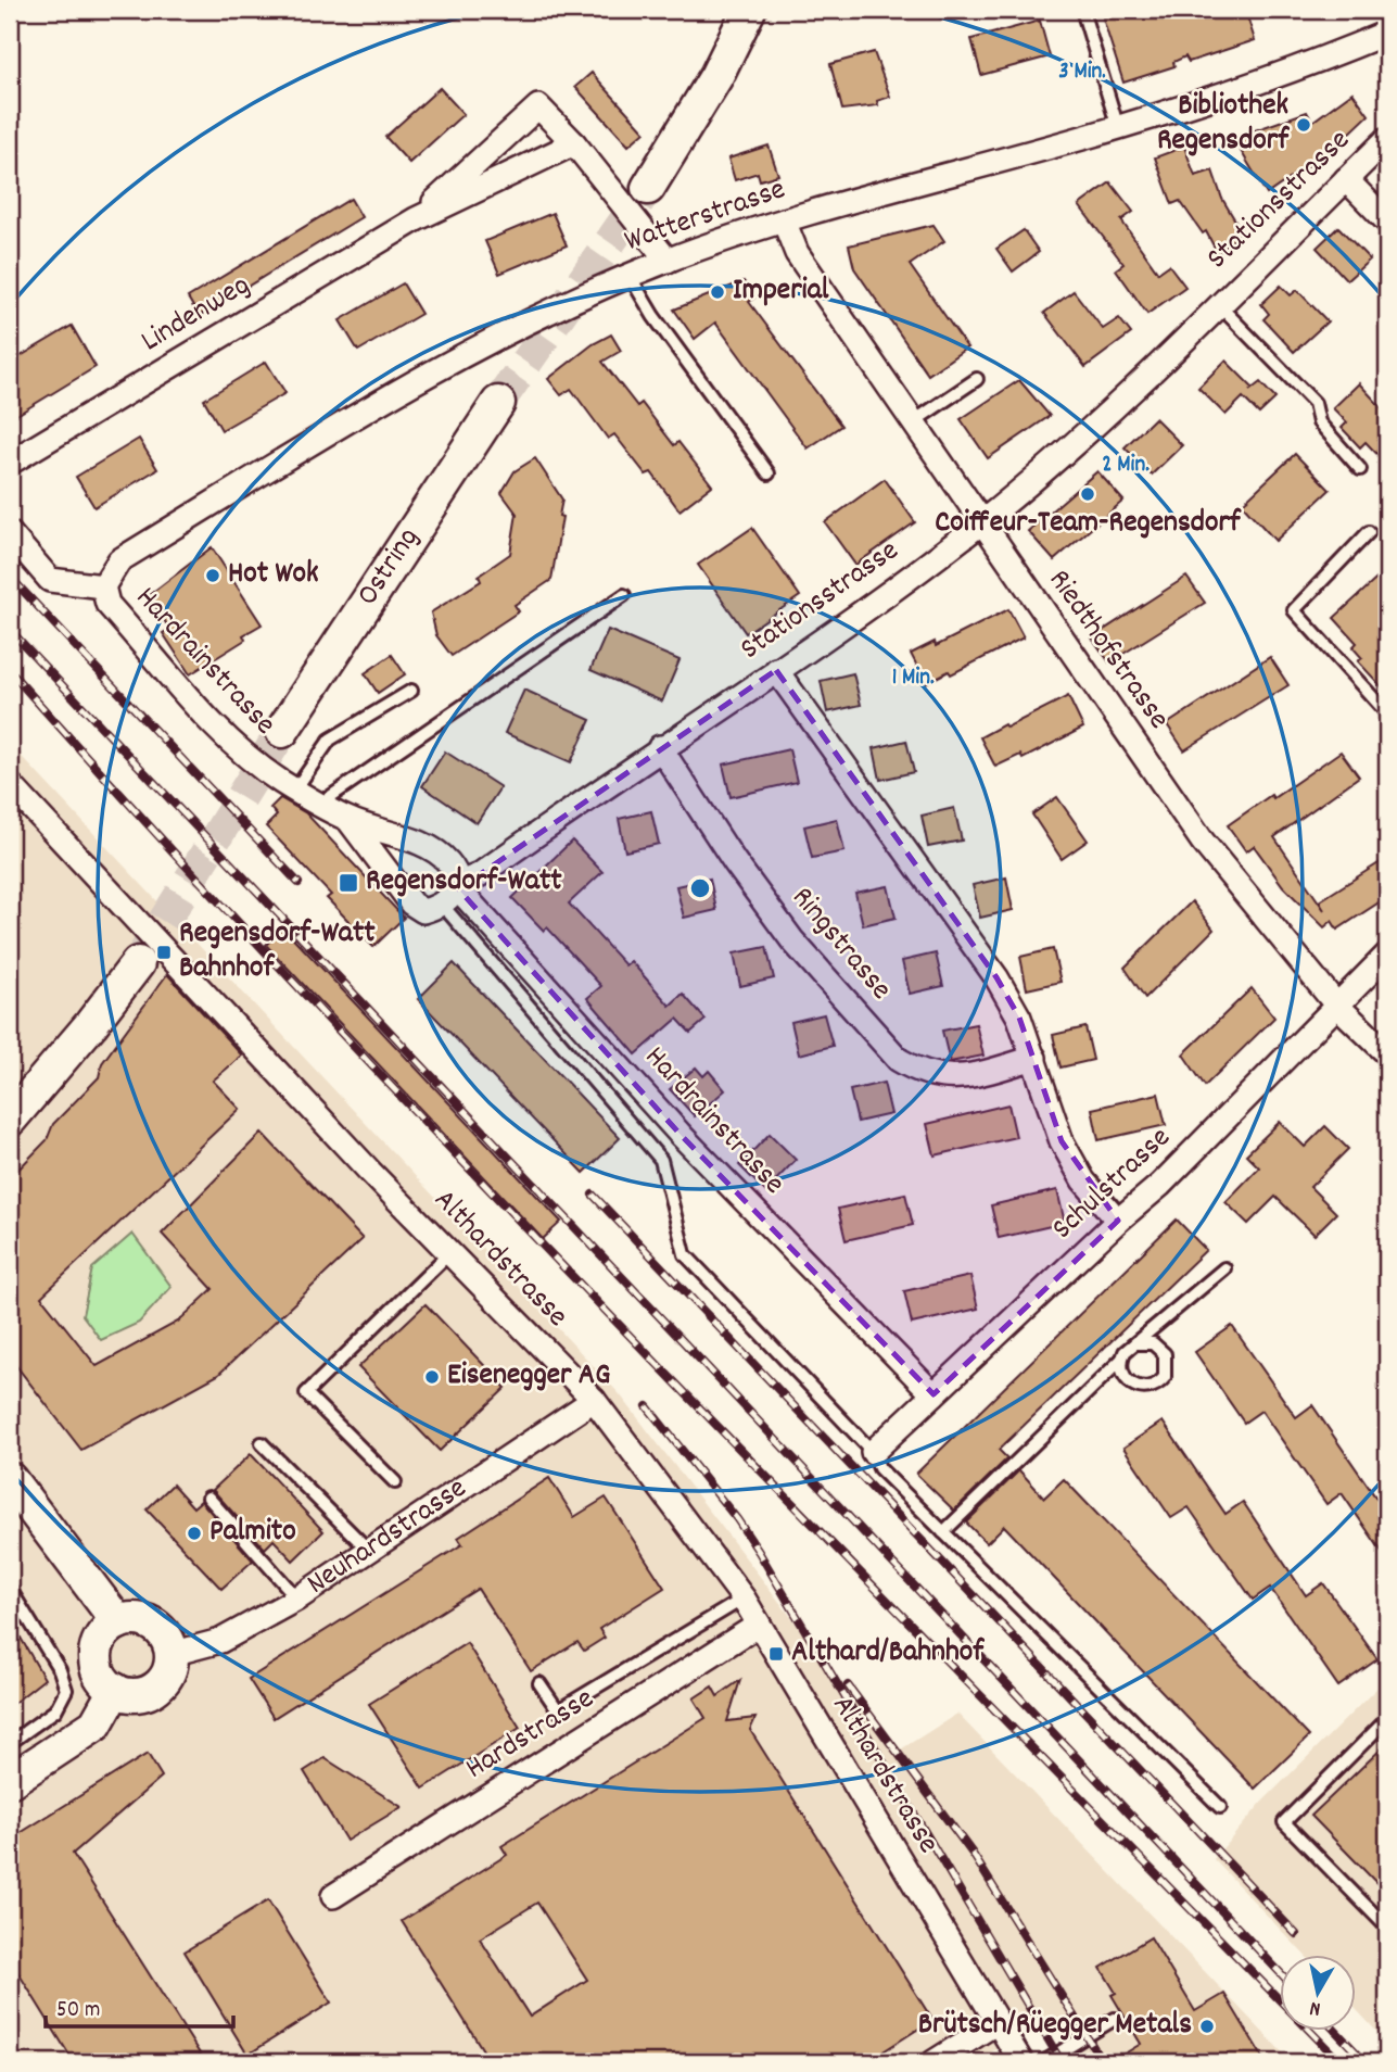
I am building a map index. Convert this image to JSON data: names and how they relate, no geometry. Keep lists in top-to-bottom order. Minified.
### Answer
{"streets":{"main road":["Ostring"],"street":["Stationsstrasse","Watterstrasse","Lindenweg","Riedthofstrasse","Hardrainstrasse","Ringstrasse","Schulstrasse","Althardstrasse","Neuhardstrasse","Hardstrasse"]},"crossings":[["Stationsstrasse","Riedthofstrasse"],["Stationsstrasse","Hardrainstrasse"],["Stationsstrasse","Ringstrasse"],["Watterstrasse","Riedthofstrasse"],["Watterstrasse","Hardrainstrasse"],["Riedthofstrasse","Schulstrasse"],["Hardrainstrasse","Schulstrasse"],["Althardstrasse","Neuhardstrasse"],["Althardstrasse","Hardstrasse"]],"places":{"other":["Bibliothek Regensdorf","Imperial","Coiffeur-Team-Regensdorf","Hot Wok","Eisenegger AG","Palmito","Brütsch/Rüegger Metals"],"transit":["Regensdorf-Watt","Regensdorf-Watt Bahnhof","Althard/Bahnhof"]},"scale_bar":"50 m","north":"bottom","rings":["3 Min.","2 Min.","1 Min."]}
